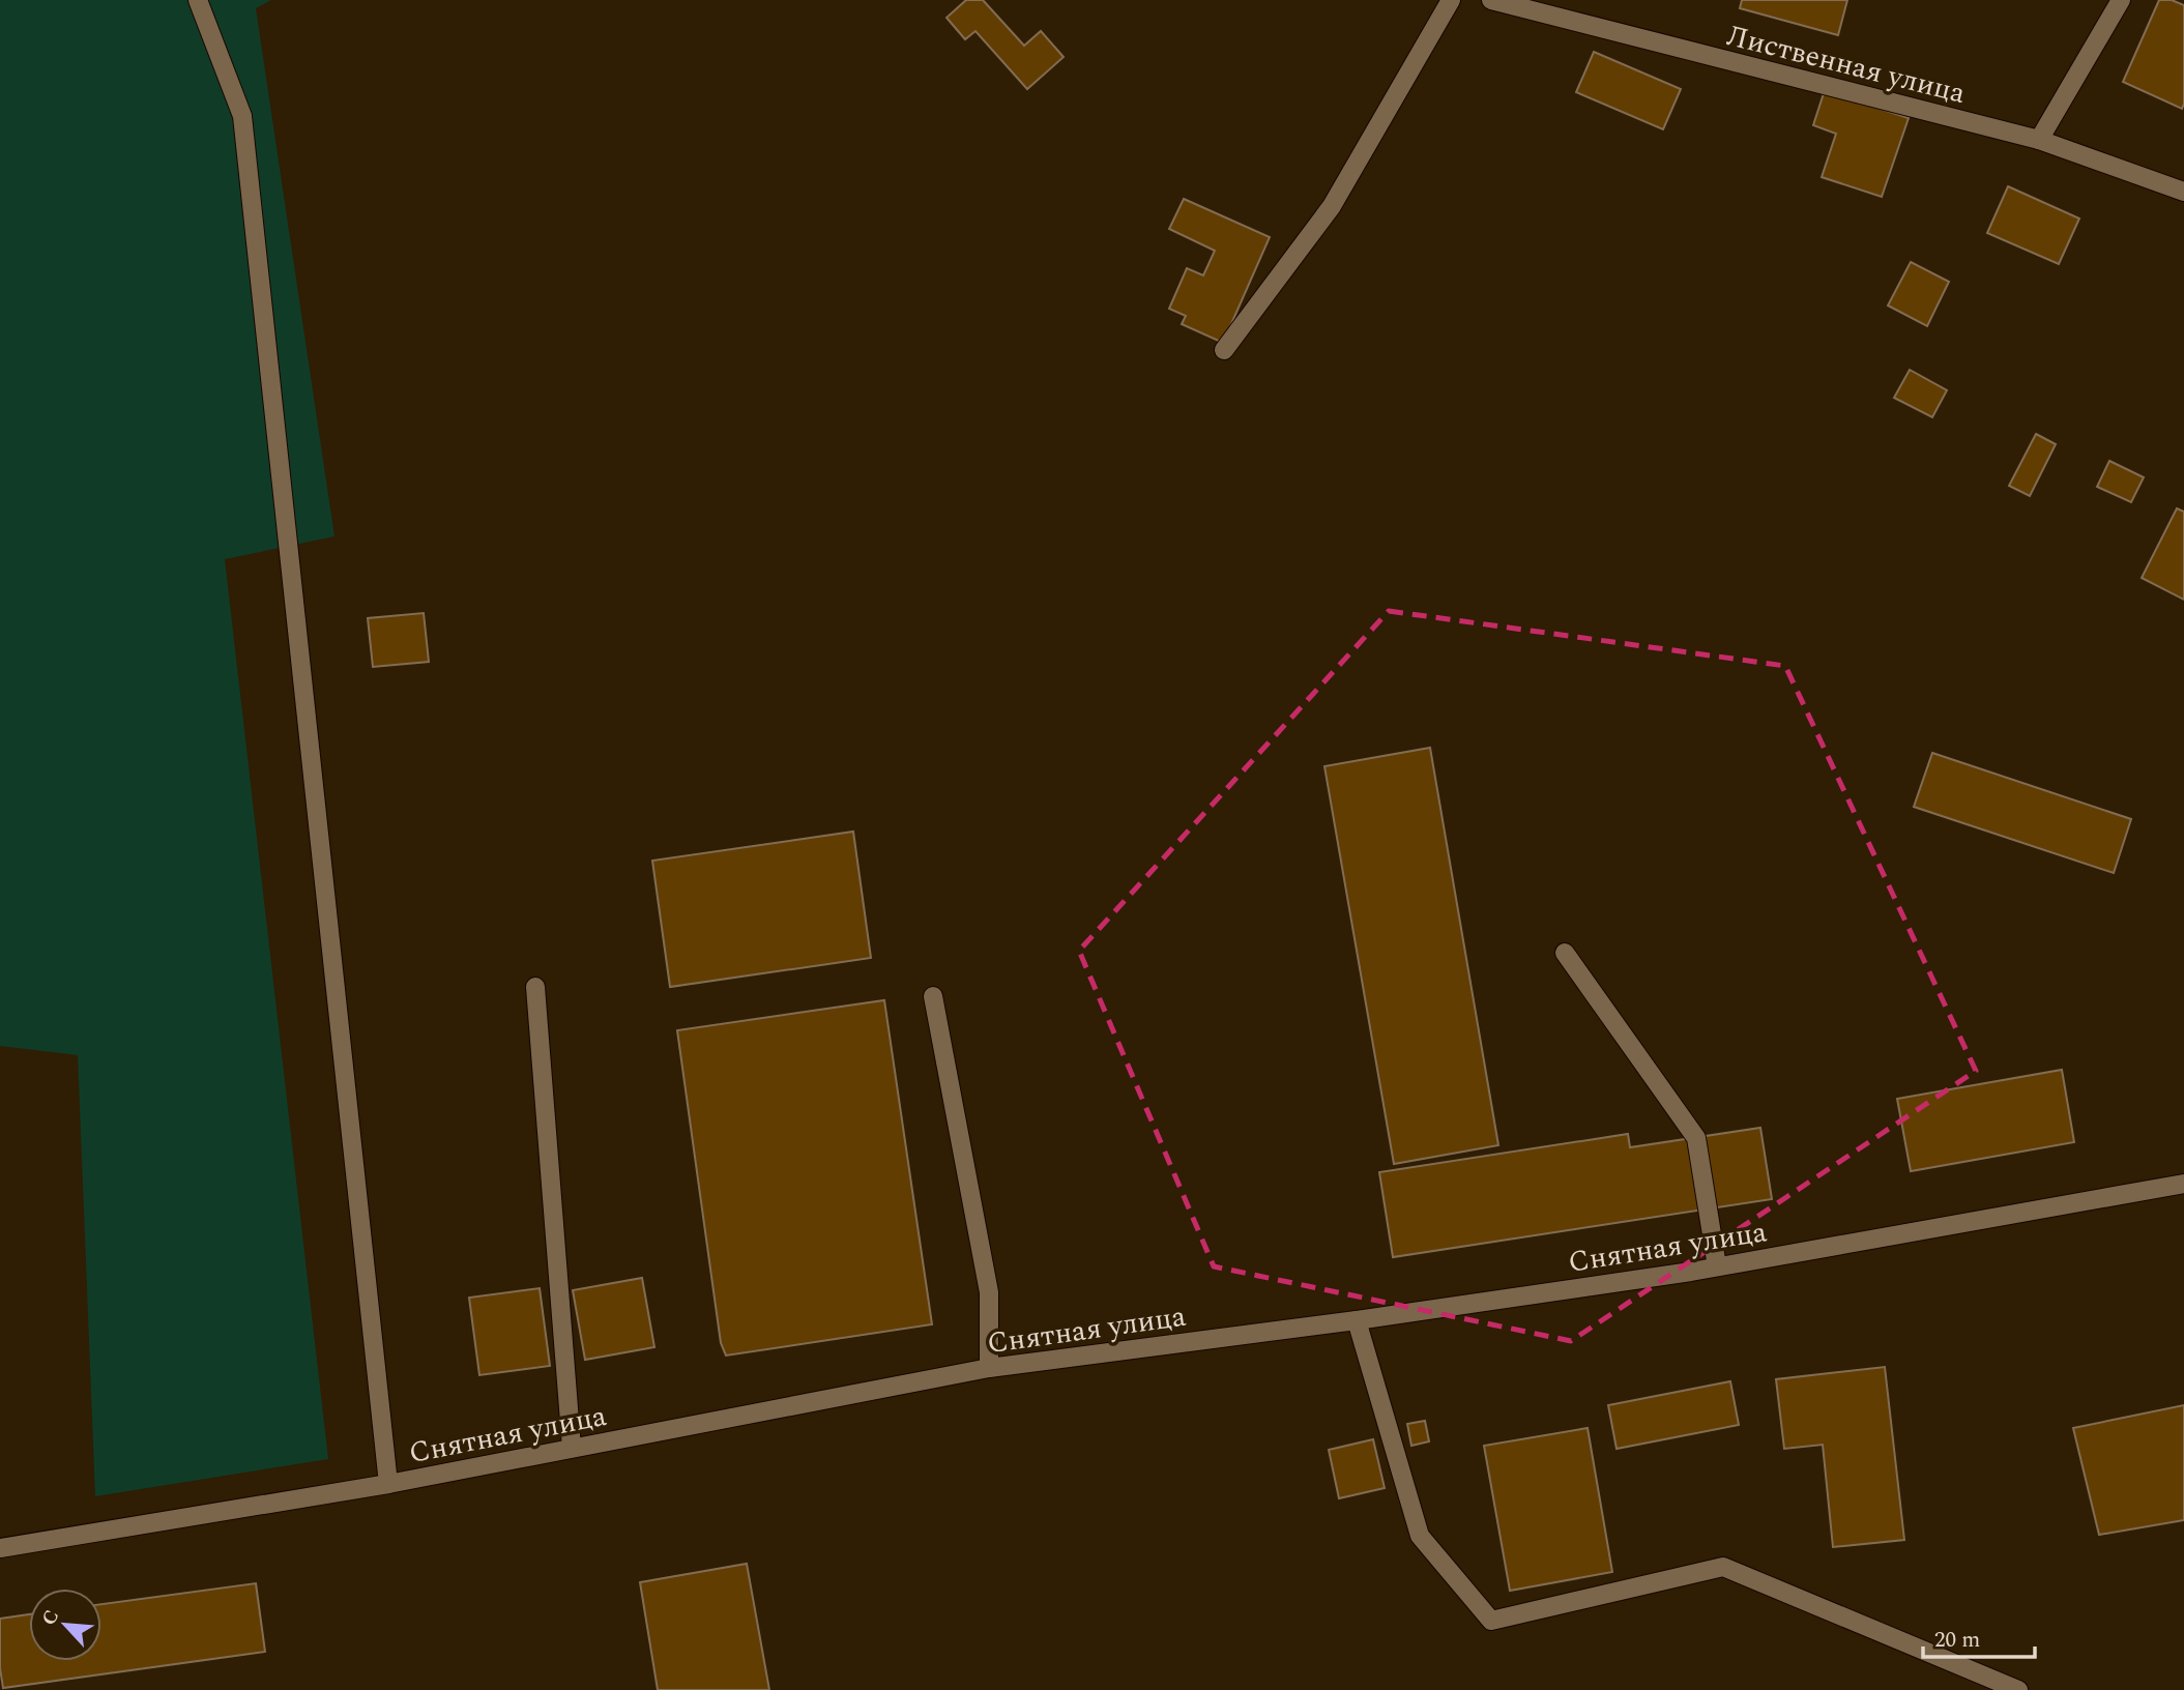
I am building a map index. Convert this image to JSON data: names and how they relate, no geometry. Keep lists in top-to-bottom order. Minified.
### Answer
{"streets":{"street":["Лиственная улица","Снятная улица"]},"scale_bar":"20 m","north":"top left"}
